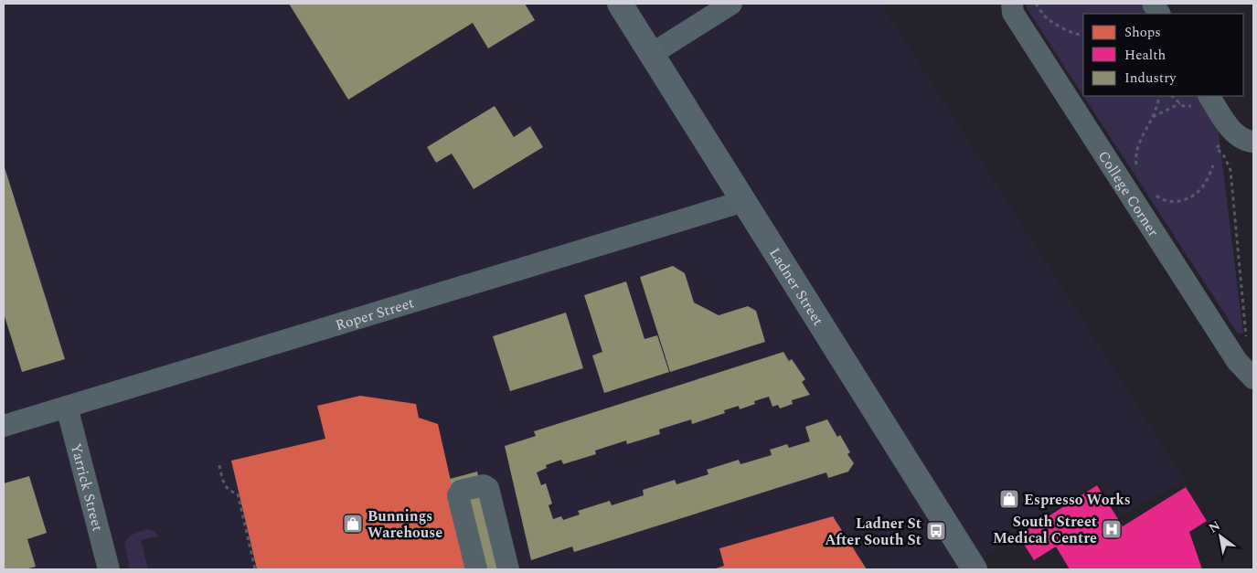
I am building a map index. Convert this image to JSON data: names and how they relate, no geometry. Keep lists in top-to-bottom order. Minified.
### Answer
{"streets":{"street":["College Corner","Ladner Street","Roper Street","Yarrick Street"]},"crossings":[["Ladner Street","Roper Street"],["Roper Street","Yarrick Street"]],"places":{"shop":["Espresso Works","Bunnings Warehouse"],"hospital":["South Street Medical Centre"],"bus stop":["Ladner St After South St"]},"legend":["Shops","Health","Industry"],"north":"top left"}
